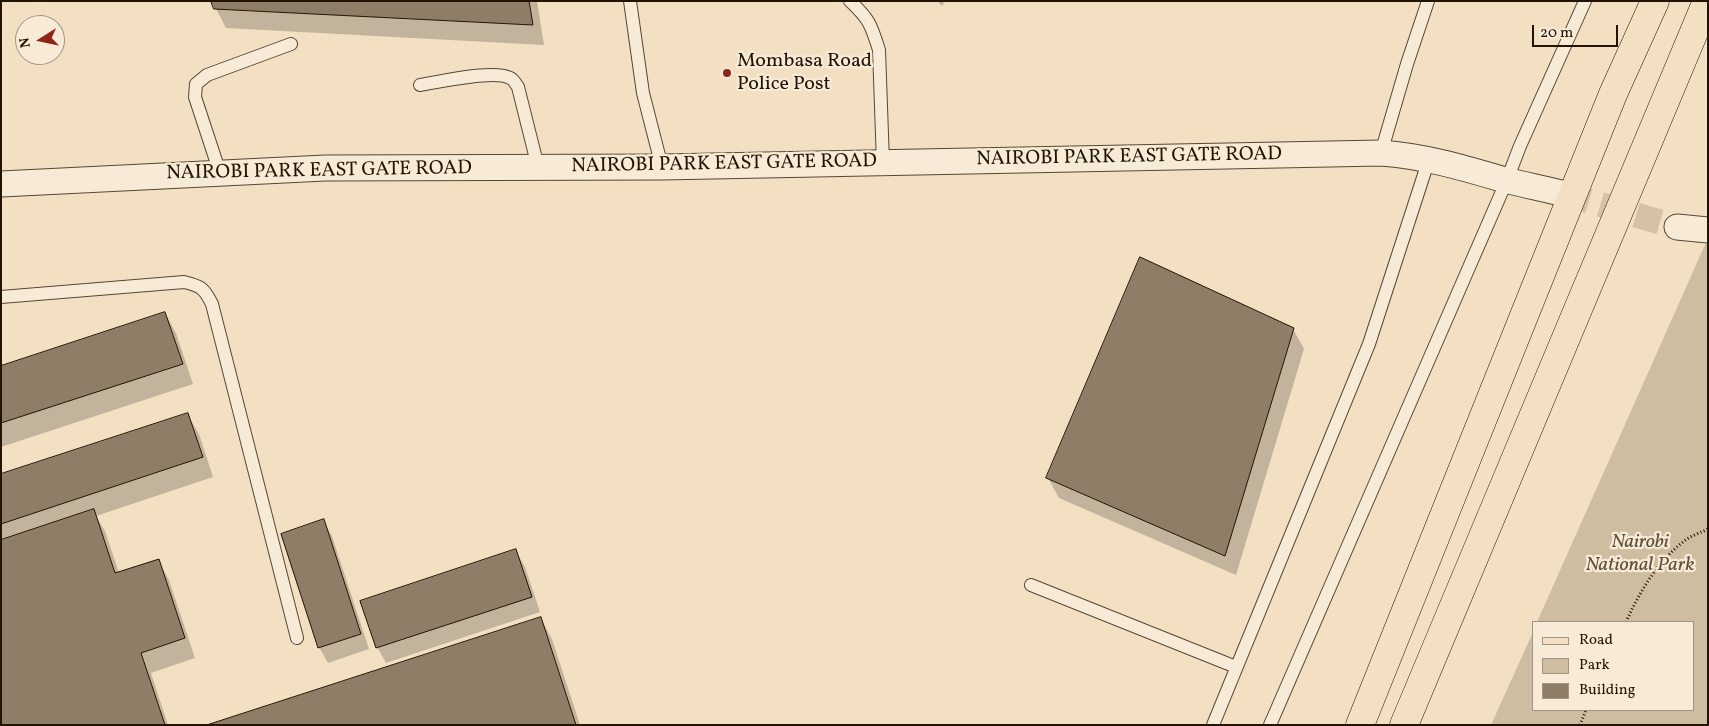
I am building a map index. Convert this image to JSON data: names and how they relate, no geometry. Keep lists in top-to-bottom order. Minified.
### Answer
{"streets":{"street":["NAIROBI PARK EAST GATE ROAD"]},"parks":["Nairobi National Park"],"places":["Mombasa Road Police Post"],"legend":["Road","Park","Building"],"scale_bar":"20 m","north":"left"}
